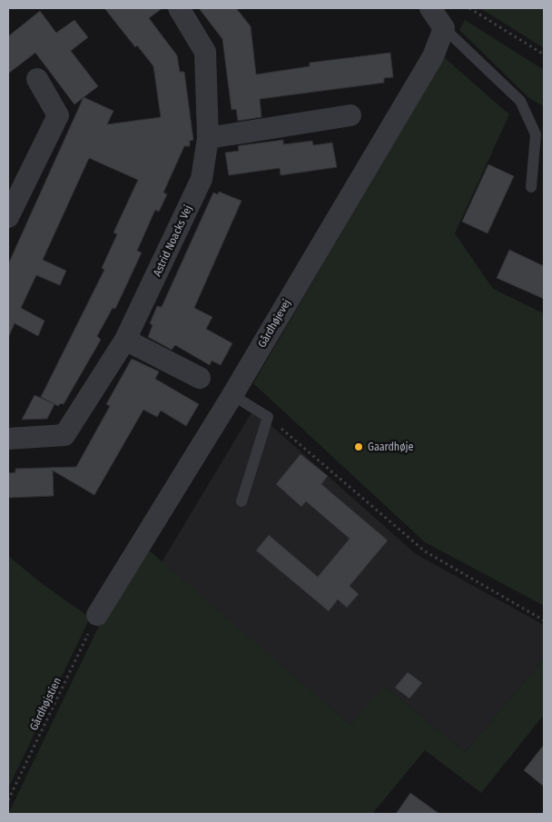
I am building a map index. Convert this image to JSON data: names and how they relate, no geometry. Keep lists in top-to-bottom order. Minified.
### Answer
{"streets":{"street":["Astrid Noacks Vej","Gårdhøjevej"],"path":["Gårdhøjstien"]},"crossings":[["Gårdhøjevej","Gårdhøjstien"]],"places":["Gaardhøje"]}
